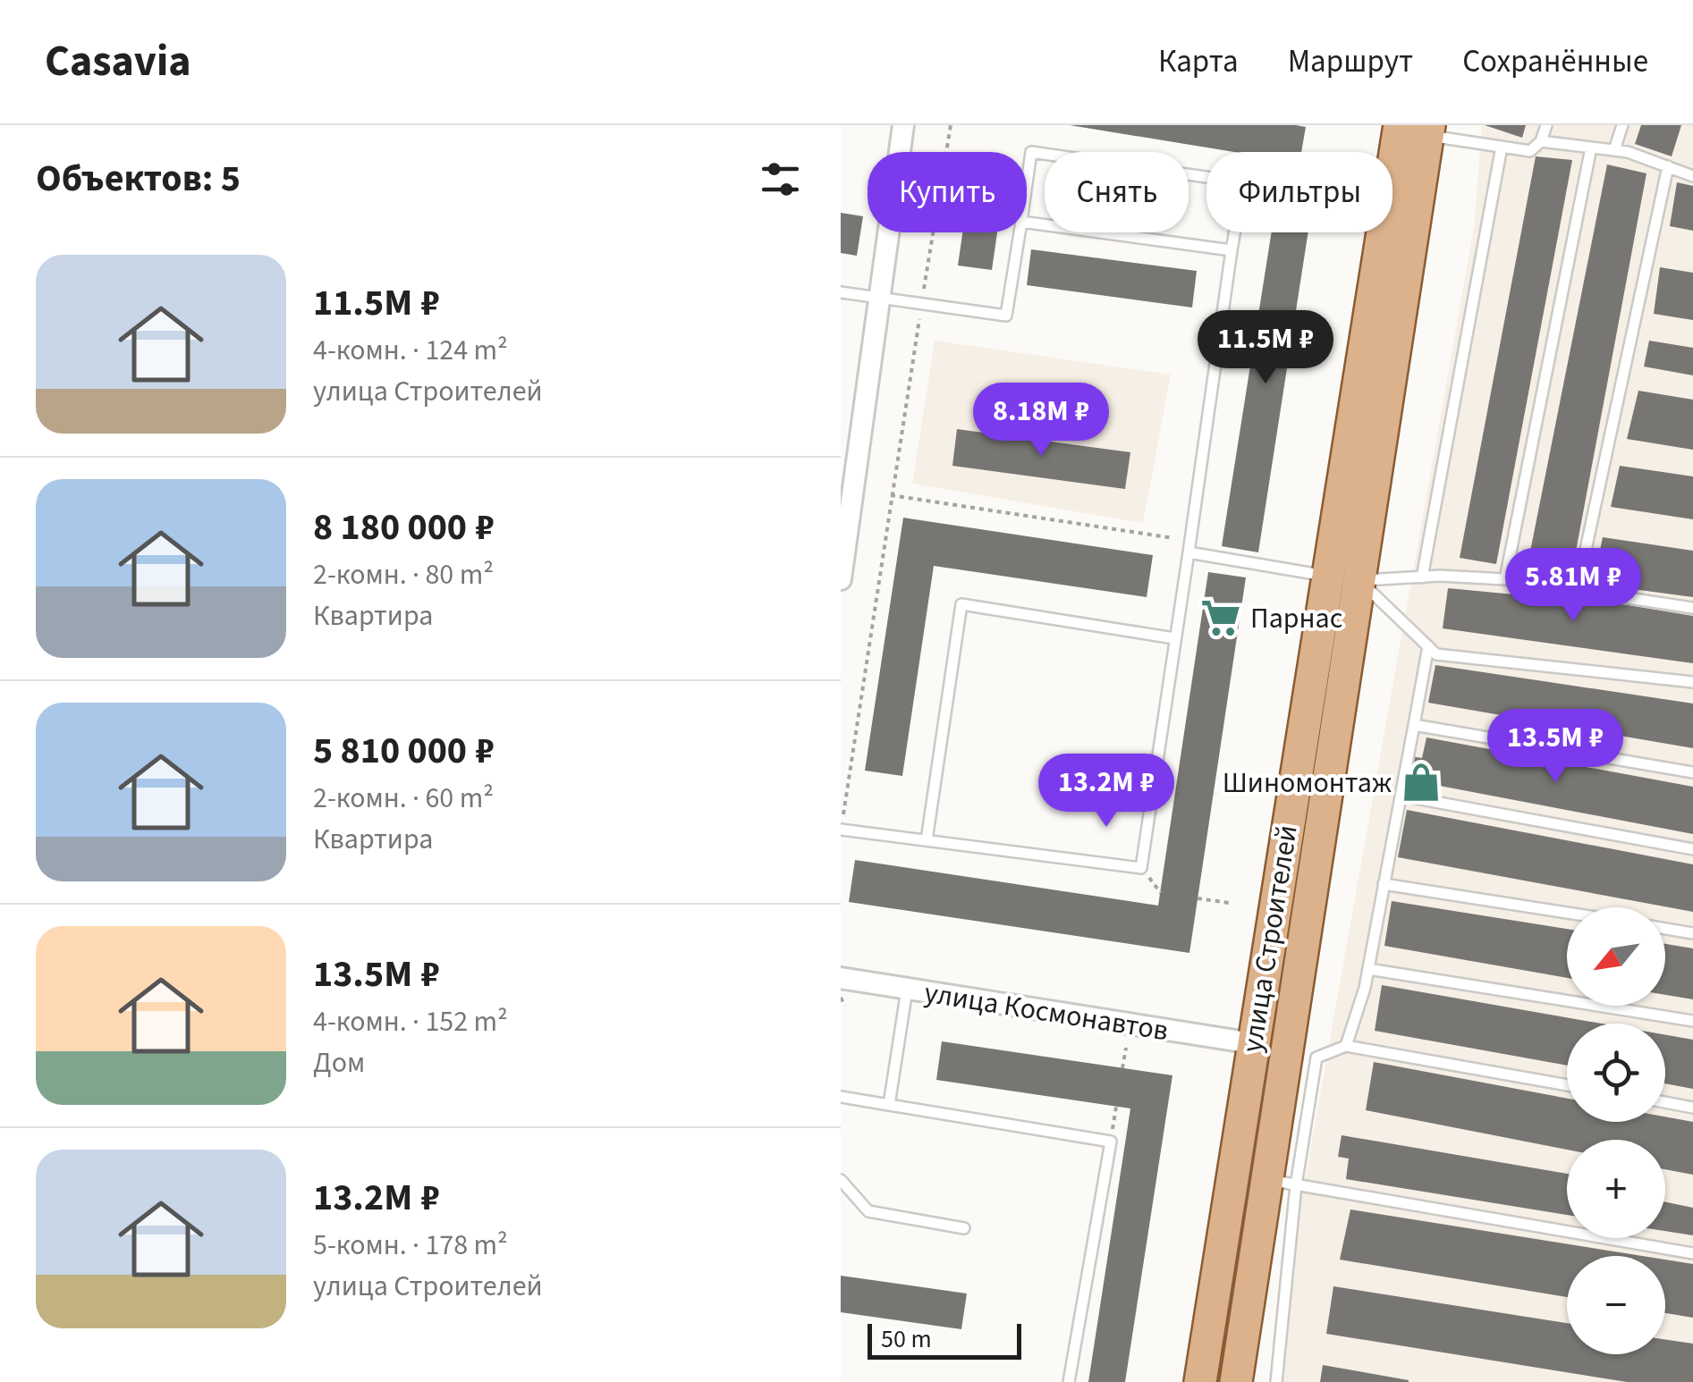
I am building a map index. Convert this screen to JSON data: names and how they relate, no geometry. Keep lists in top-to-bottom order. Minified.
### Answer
{"streets":{"main road":["улица Строителей"],"street":["улица Космонавтов"]},"crossings":[["улица Строителей","улица Космонавтов"]],"places":{"supermarket":["Парнас"],"shop":["Шиномонтаж"]},"scale_bar":"50 m","north":"bottom left","page":{"header":"Casavia","nav":["Карта","Маршрут","Сохранённые"],"heading":"Объектов: 5","chip":["Купить","Снять","Фильтры"],"list":[{"name":"11.5M ₽","note":"4-комн. · 124 m² · улица Строителей"},{"name":"8 180 000 ₽","note":"2-комн. · 80 m² · Квартира"},{"name":"5 810 000 ₽","note":"2-комн. · 60 m² · Квартира"},{"name":"13.5M ₽","note":"4-комн. · 152 m² · Дом"},{"name":"13.2M ₽","note":"5-комн. · 178 m² · улица Строителей"}],"price":["11.5M ₽","8.18M ₽","5.81M ₽","13.5M ₽","13.2M ₽"],"map_buttons":["+","−"],"scale":"50 m"}}
